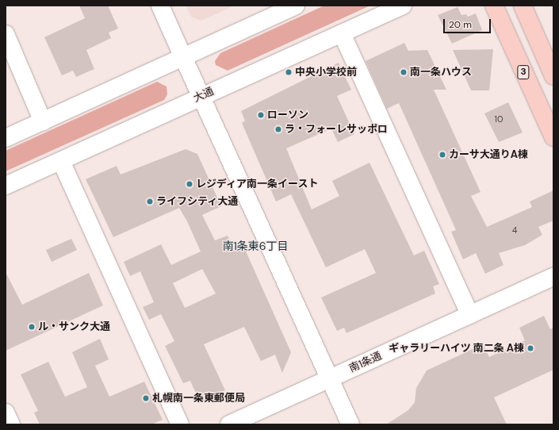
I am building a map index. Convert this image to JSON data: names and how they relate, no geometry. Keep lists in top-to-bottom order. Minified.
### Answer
{"streets":{"main road":["3"],"street":["大通","南1条通"]},"districts":["南1条東6丁目"],"places":["中央小学校前","南一条ハウス","ローソン","ラ・フォーレサッポロ","カーサ大通りA棟","レジディア南一条イースト","ライフシティ大通","ル・サンク大通","ギャラリーハイツ 南二条 A棟","札幌南一条東郵便局"],"house_numbers":["10","4"],"scale_bar":"20 m"}
